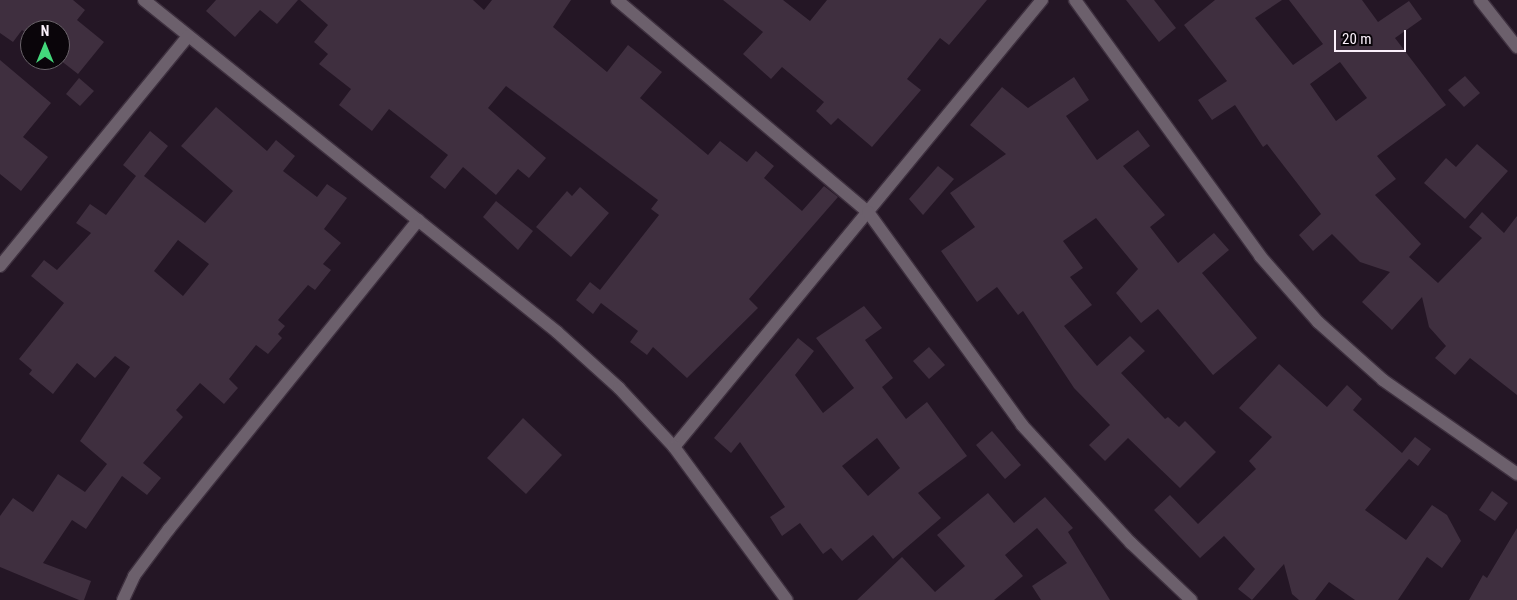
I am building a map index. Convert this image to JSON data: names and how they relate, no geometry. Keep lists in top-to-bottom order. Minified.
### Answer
{"scale_bar":"20 m","north":"top"}
